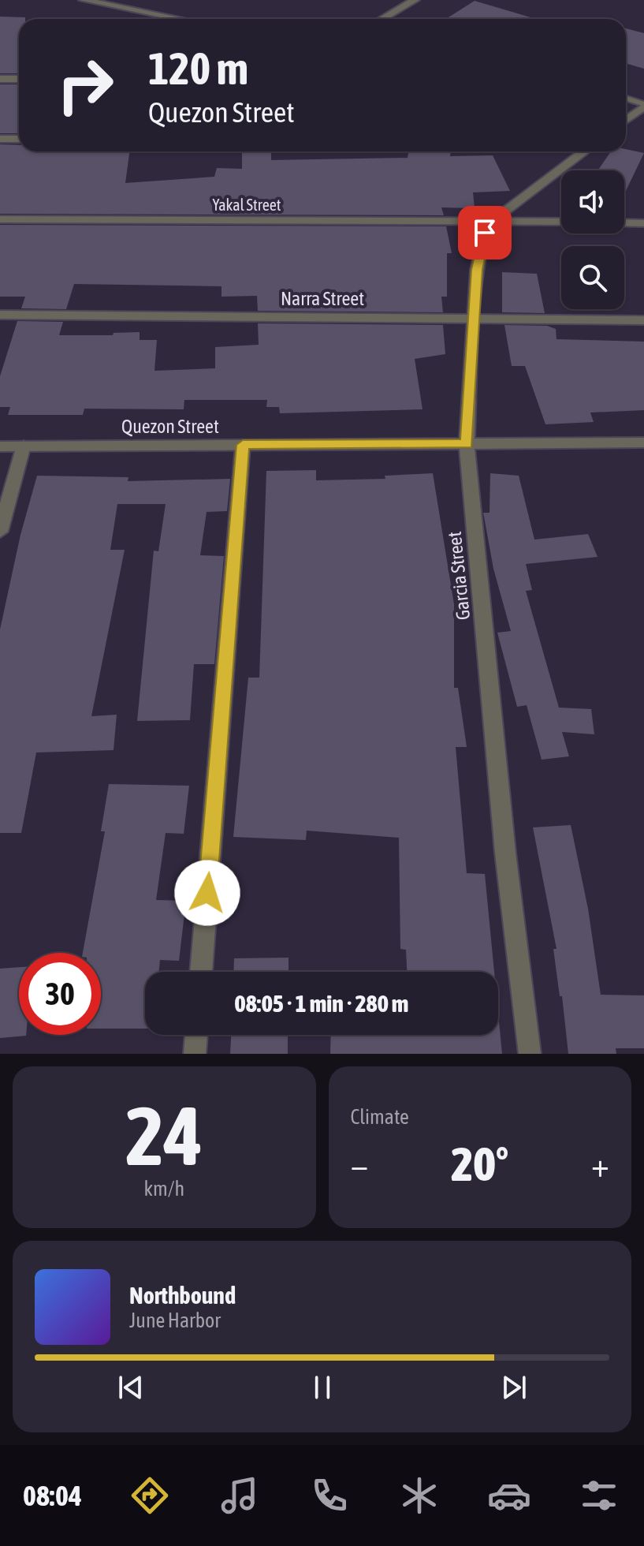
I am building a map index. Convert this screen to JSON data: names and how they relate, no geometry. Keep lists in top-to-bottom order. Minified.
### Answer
{"streets":{"street":["Yakal Street","Narra Street","Quezon Street","Garcia Street"]},"crossings":[["Yakal Street","Garcia Street"],["Narra Street","Garcia Street"],["Quezon Street","Garcia Street"]],"page":{"turn":["120 m","Quezon Street"],"limit":"30","trip":"08:05 · 1 min · 280 m","tile":[["24","km/h"],"Climate"],"heat":["−","20°","+"],"song":["Northbound","June Harbor"],"tabs":"08:04"}}
